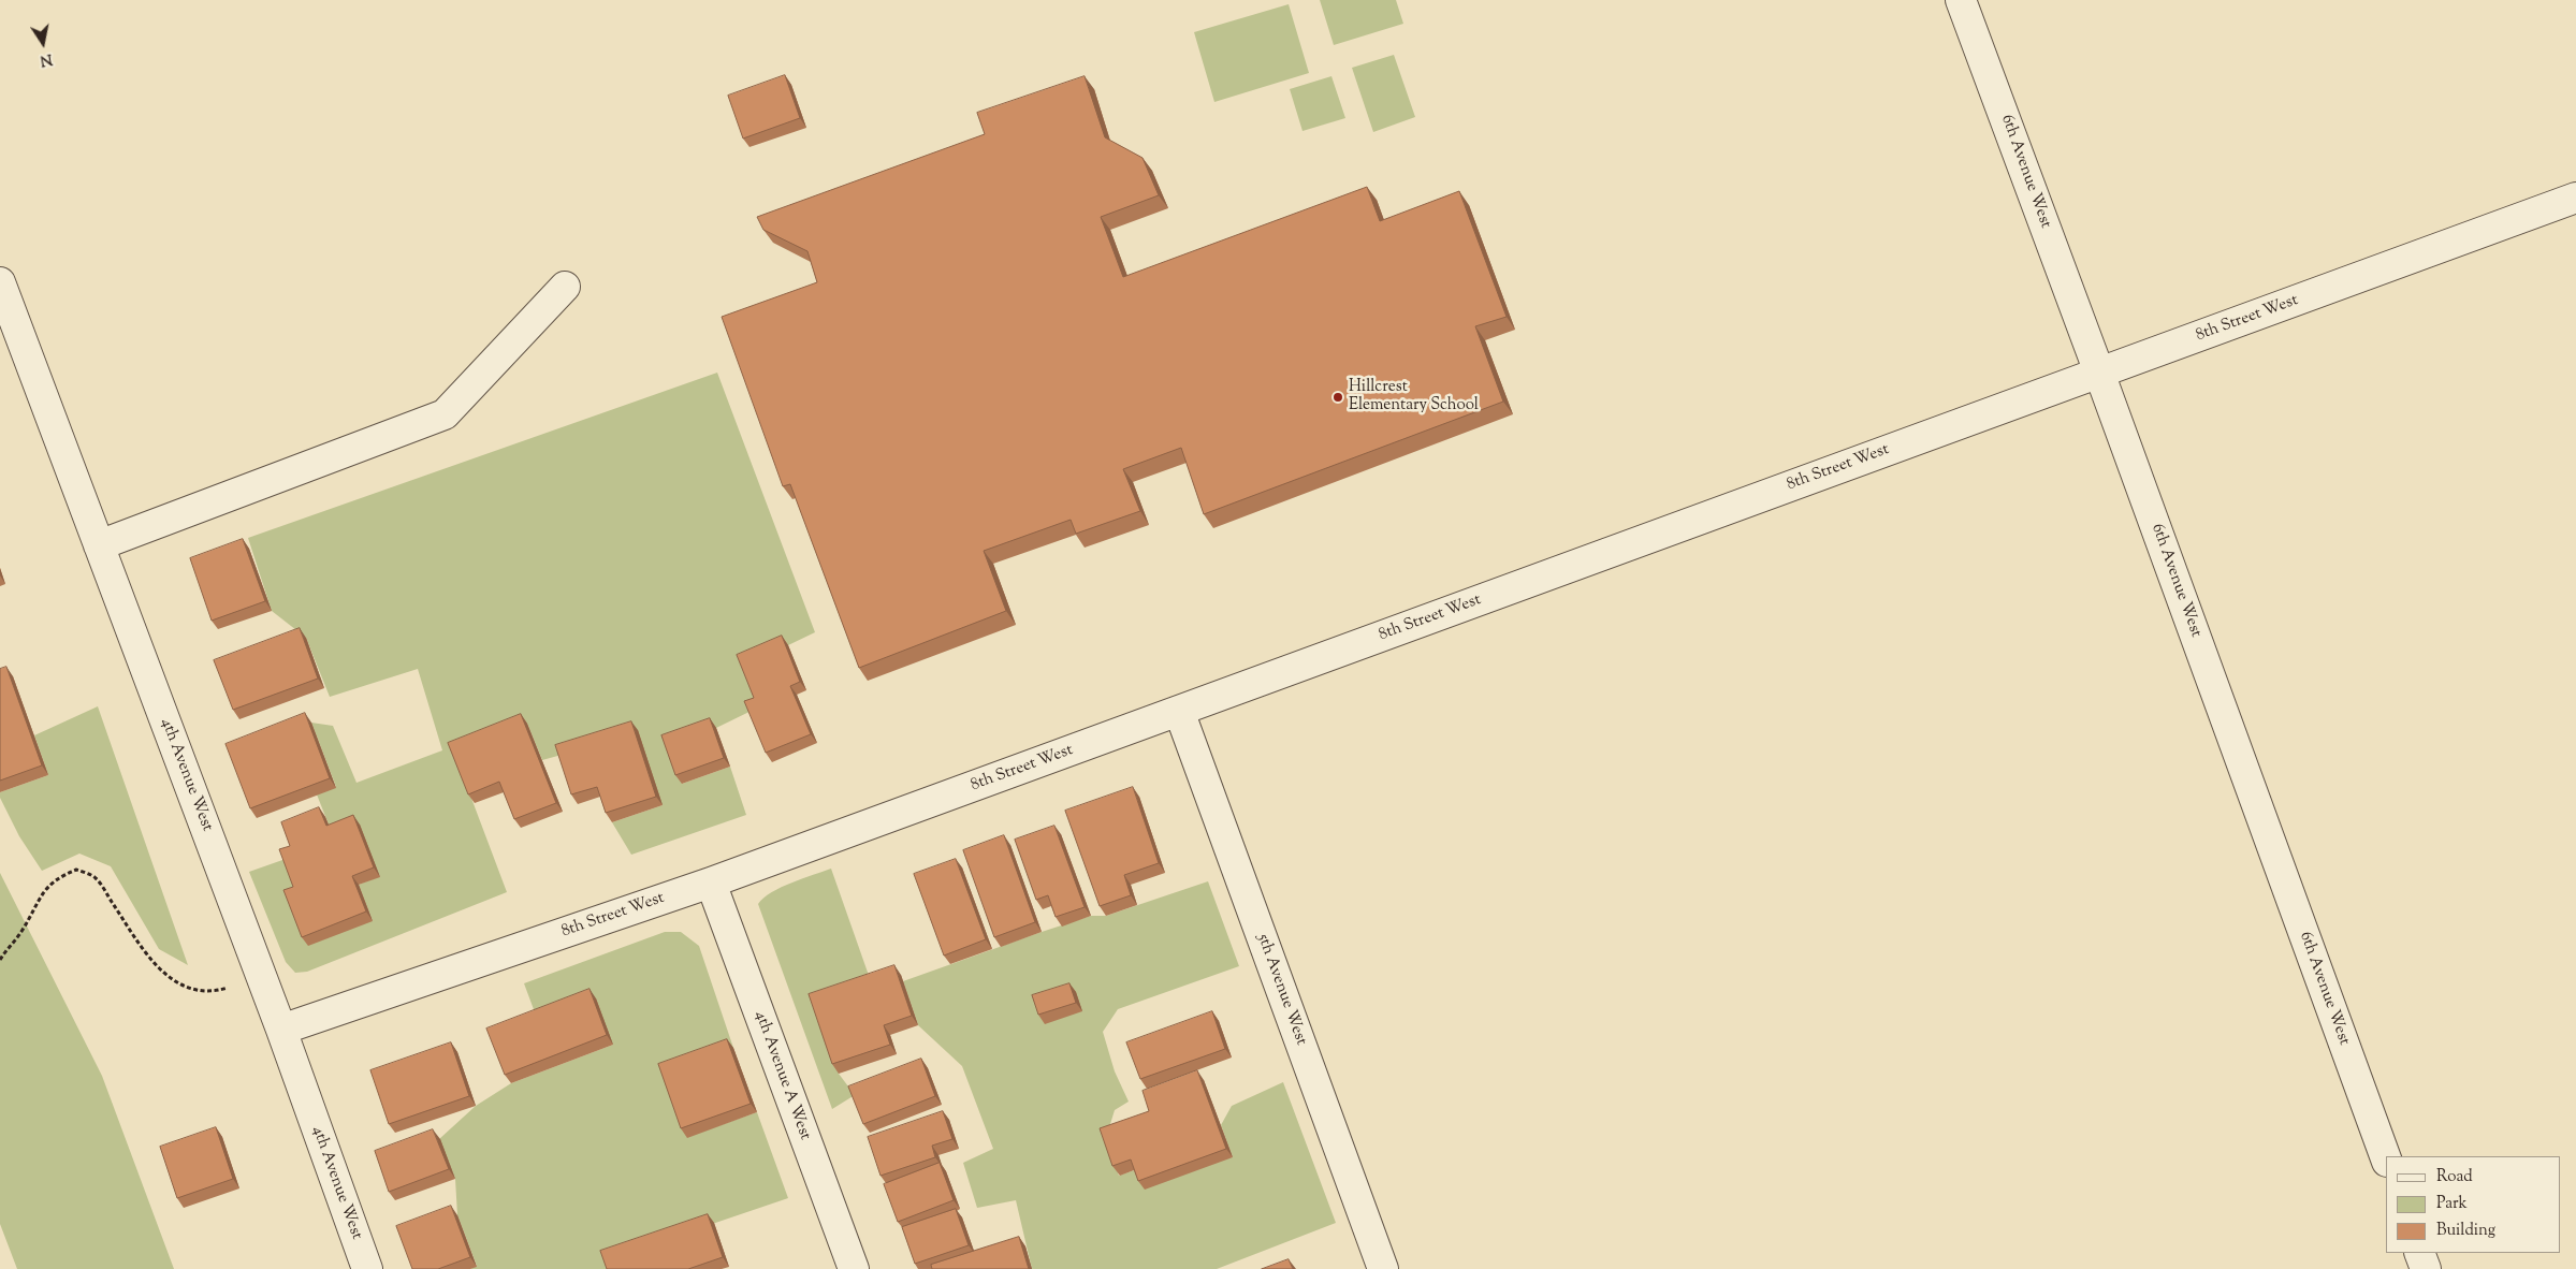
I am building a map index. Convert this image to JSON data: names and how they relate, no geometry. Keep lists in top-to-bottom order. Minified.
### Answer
{"streets":{"street":["6th Avenue West","8th Street West","4th Avenue West","5th Avenue West","4th Avenue A West"]},"crossings":[["6th Avenue West","8th Street West"],["8th Street West","4th Avenue West"],["8th Street West","5th Avenue West"],["8th Street West","4th Avenue A West"]],"places":["Hillcrest Elementary School"],"legend":["Road","Park","Building"],"north":"bottom"}
